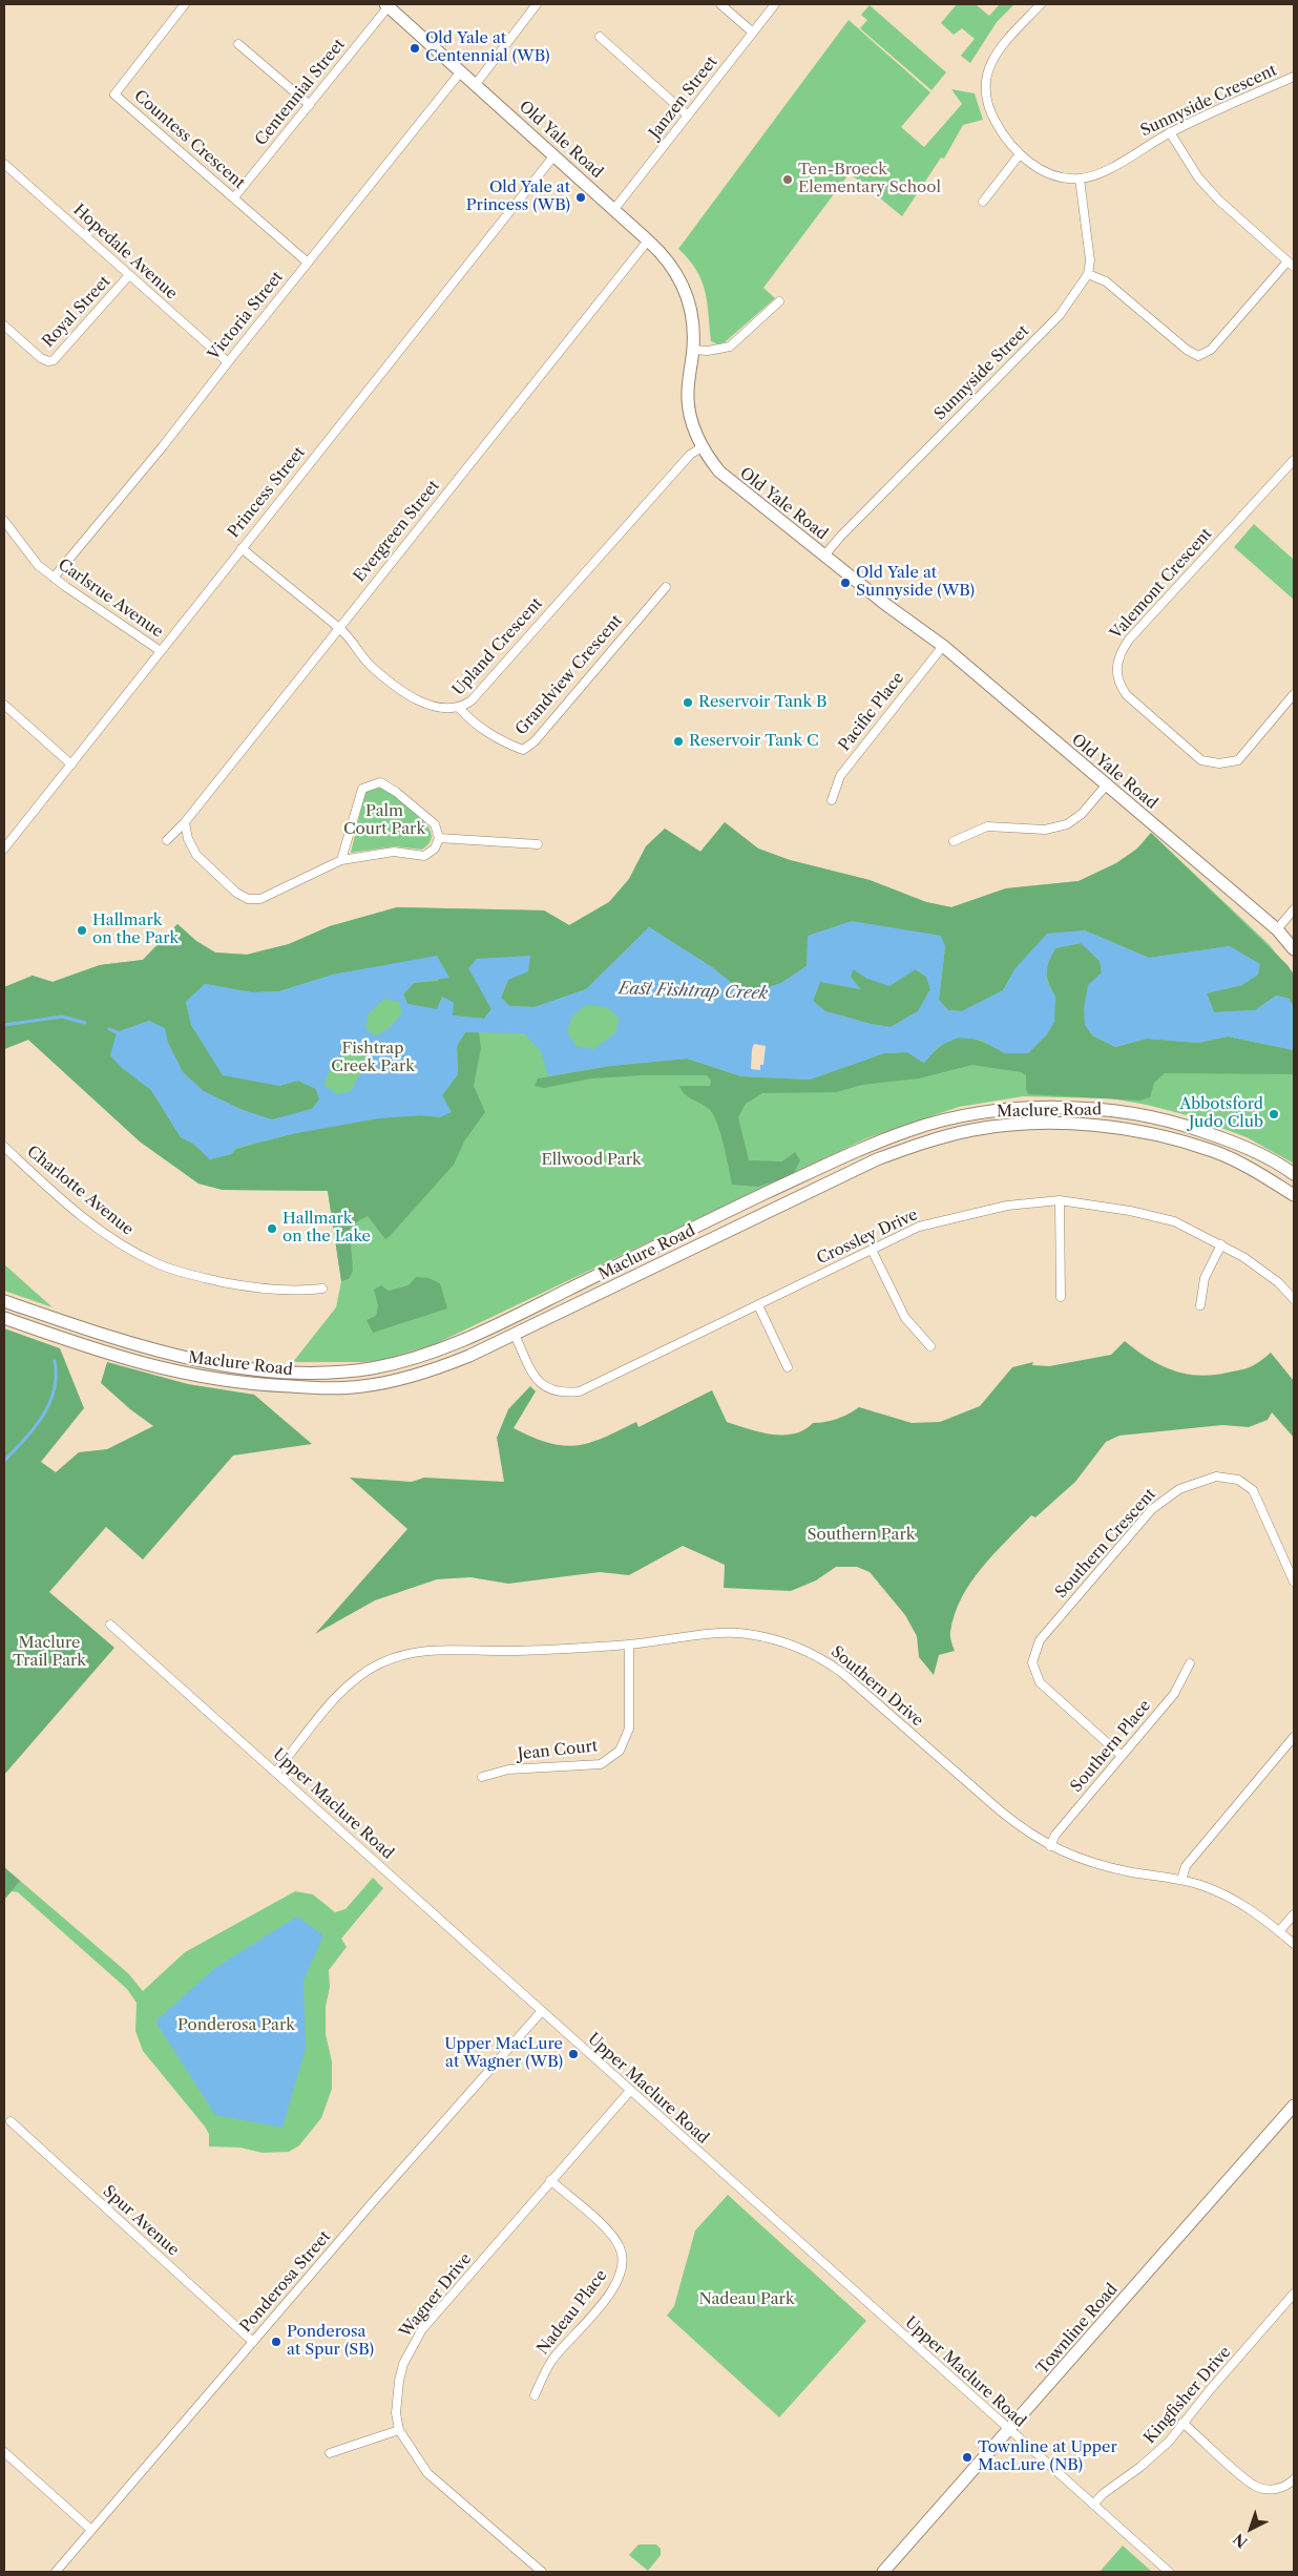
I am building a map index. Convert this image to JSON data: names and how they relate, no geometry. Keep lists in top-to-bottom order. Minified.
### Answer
{"streets":{"main road":["Old Yale Road","Maclure Road","Townline Road"],"street":["Centennial Street","Janzen Street","Sunnyside Crescent","Countess Crescent","Hopedale Avenue","Royal Street","Victoria Street","Sunnyside Street","Princess Street","Evergreen Street","Valemont Crescent","Carlsrue Avenue","Upland Crescent","Grandview Crescent","Pacific Place","Charlotte Avenue","Crossley Drive","Southern Crescent","Southern Drive","Southern Place","Jean Court","Upper Maclure Road","Spur Avenue","Ponderosa Street","Wagner Drive","Nadeau Place","Kingfisher Drive"]},"crossings":[["Centennial Street","Countess Crescent"],["Centennial Street","Old Yale Road"],["Janzen Street","Old Yale Road"],["Countess Crescent","Victoria Street"],["Old Yale Road","Victoria Street"],["Old Yale Road","Sunnyside Street"],["Old Yale Road","Princess Street"],["Old Yale Road","Evergreen Street"],["Old Yale Road","Upland Crescent"],["Old Yale Road","Pacific Place"],["Hopedale Avenue","Royal Street"],["Hopedale Avenue","Victoria Street"],["Victoria Street","Carlsrue Avenue"],["Princess Street","Carlsrue Avenue"],["Princess Street","Upland Crescent"],["Evergreen Street","Upland Crescent"],["Upland Crescent","Grandview Crescent"],["Maclure Road","Crossley Drive"],["Southern Crescent","Southern Place"],["Southern Drive","Southern Place"],["Southern Drive","Jean Court"],["Southern Drive","Upper Maclure Road"],["Upper Maclure Road","Ponderosa Street"],["Upper Maclure Road","Wagner Drive"],["Upper Maclure Road","Townline Road"],["Upper Maclure Road","Kingfisher Drive"],["Spur Avenue","Ponderosa Street"],["Wagner Drive","Nadeau Place"]],"water":["East Fishtrap Creek"],"parks":["Palm Court Park","Fishtrap Creek Park","Ellwood Park","Southern Park","Maclure Trail Park","Ponderosa Park","Nadeau Park"],"places":["Old Yale at Centennial (WB)","Ten-Broeck Elementary School","Old Yale at Princess (WB)","Old Yale at Sunnyside (WB)","Reservoir Tank B","Reservoir Tank C","Hallmark on the Park","Abbotsford Judo Club","Hallmark on the Lake","Upper MacLure at Wagner (WB)","Ponderosa at Spur (SB)","Townline at Upper MacLure (NB)"],"north":"bottom left"}
